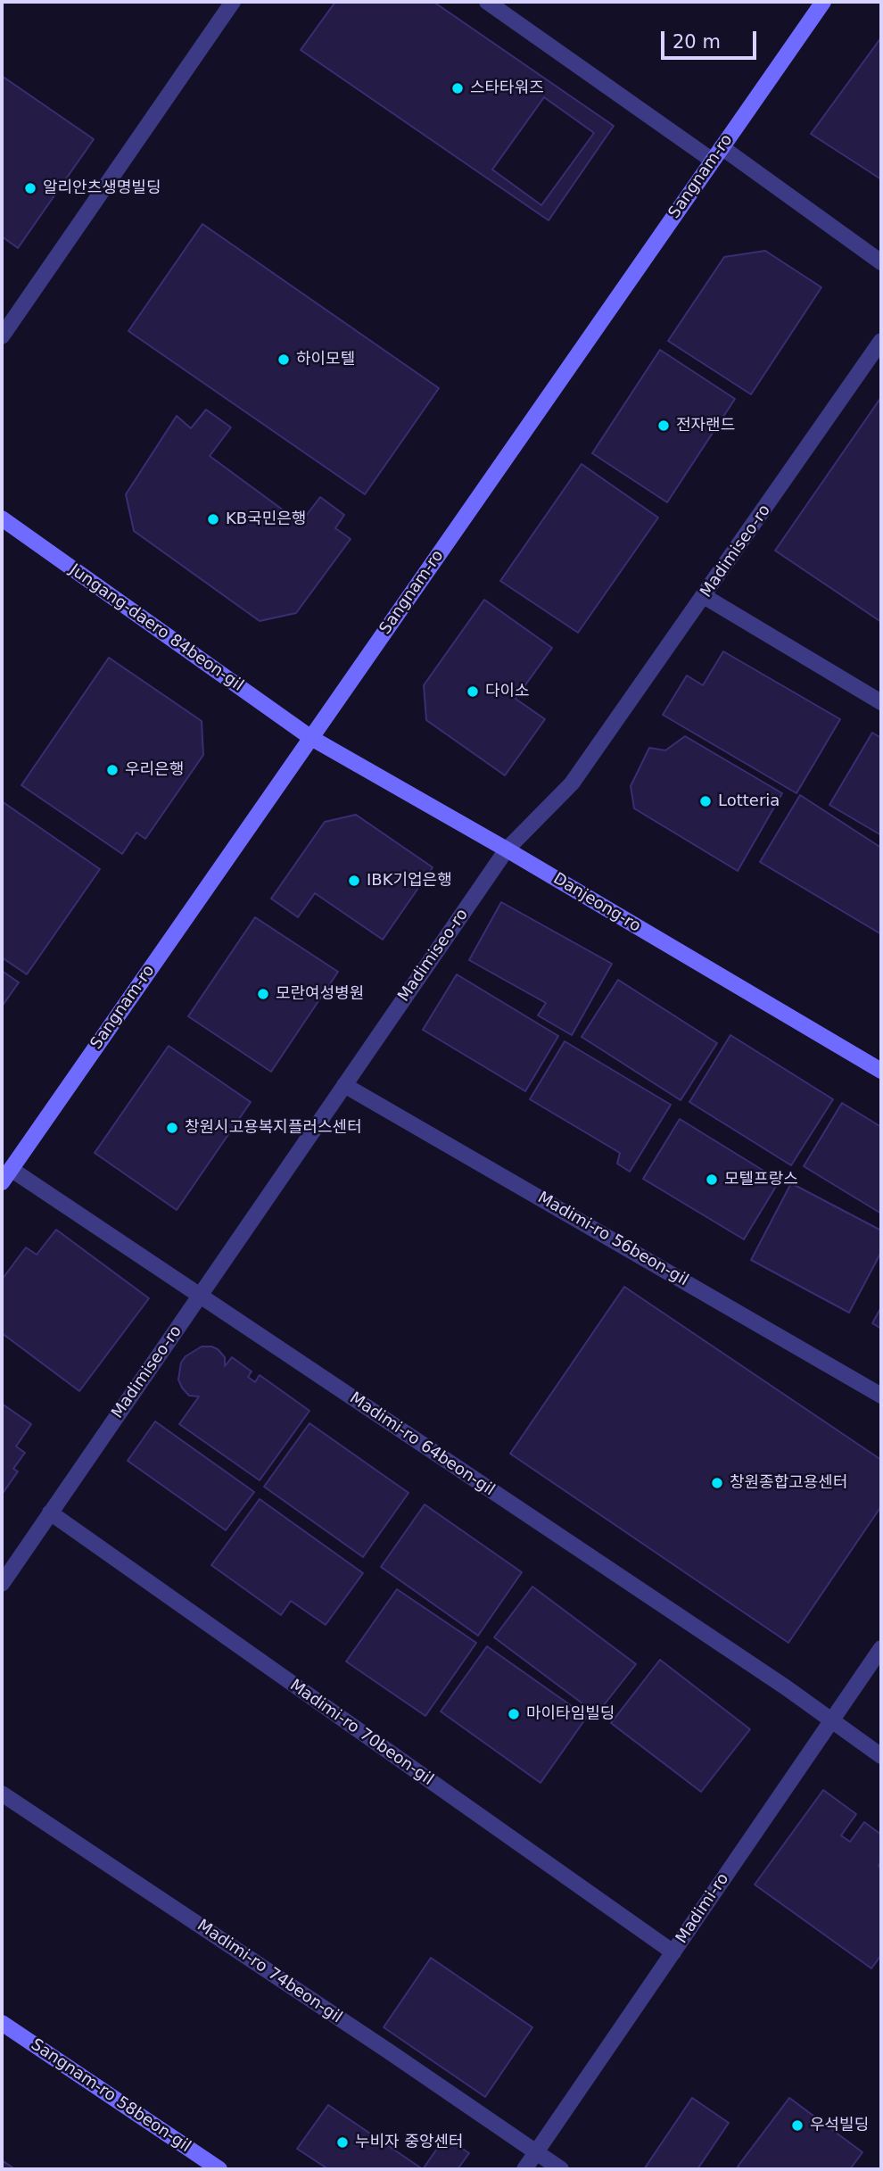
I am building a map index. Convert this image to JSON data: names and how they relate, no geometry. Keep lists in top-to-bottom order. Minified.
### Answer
{"streets":{"main road":["Sangnam-ro","Jungang-daero 84beon-gil","Danjeong-ro","Sangnam-ro 58beon-gil"],"street":["Madimiseo-ro","Madimi-ro 56beon-gil","Madimi-ro 64beon-gil","Madimi-ro 70beon-gil","Madimi-ro","Madimi-ro 74beon-gil"]},"crossings":[["Sangnam-ro","Jungang-daero 84beon-gil"],["Sangnam-ro","Danjeong-ro"],["Sangnam-ro","Madimi-ro 64beon-gil"],["Madimiseo-ro","Danjeong-ro"],["Madimiseo-ro","Madimi-ro 56beon-gil"],["Madimiseo-ro","Madimi-ro 64beon-gil"],["Madimiseo-ro","Madimi-ro 70beon-gil"],["Jungang-daero 84beon-gil","Danjeong-ro"],["Madimi-ro 64beon-gil","Madimi-ro"],["Madimi-ro 70beon-gil","Madimi-ro"],["Madimi-ro","Madimi-ro 74beon-gil"]],"places":["스타타워즈","알리안츠생명빌딩","하이모텔","전자랜드","KB국민은행","다이소","우리은행","Lotteria","IBK기업은행","모란여성병원","창원시고용복지플러스센터","모텔프랑스","창원종합고용센터","마이타임빌딩","우석빌딩","누비자 중앙센터"],"scale_bar":"20 m"}
